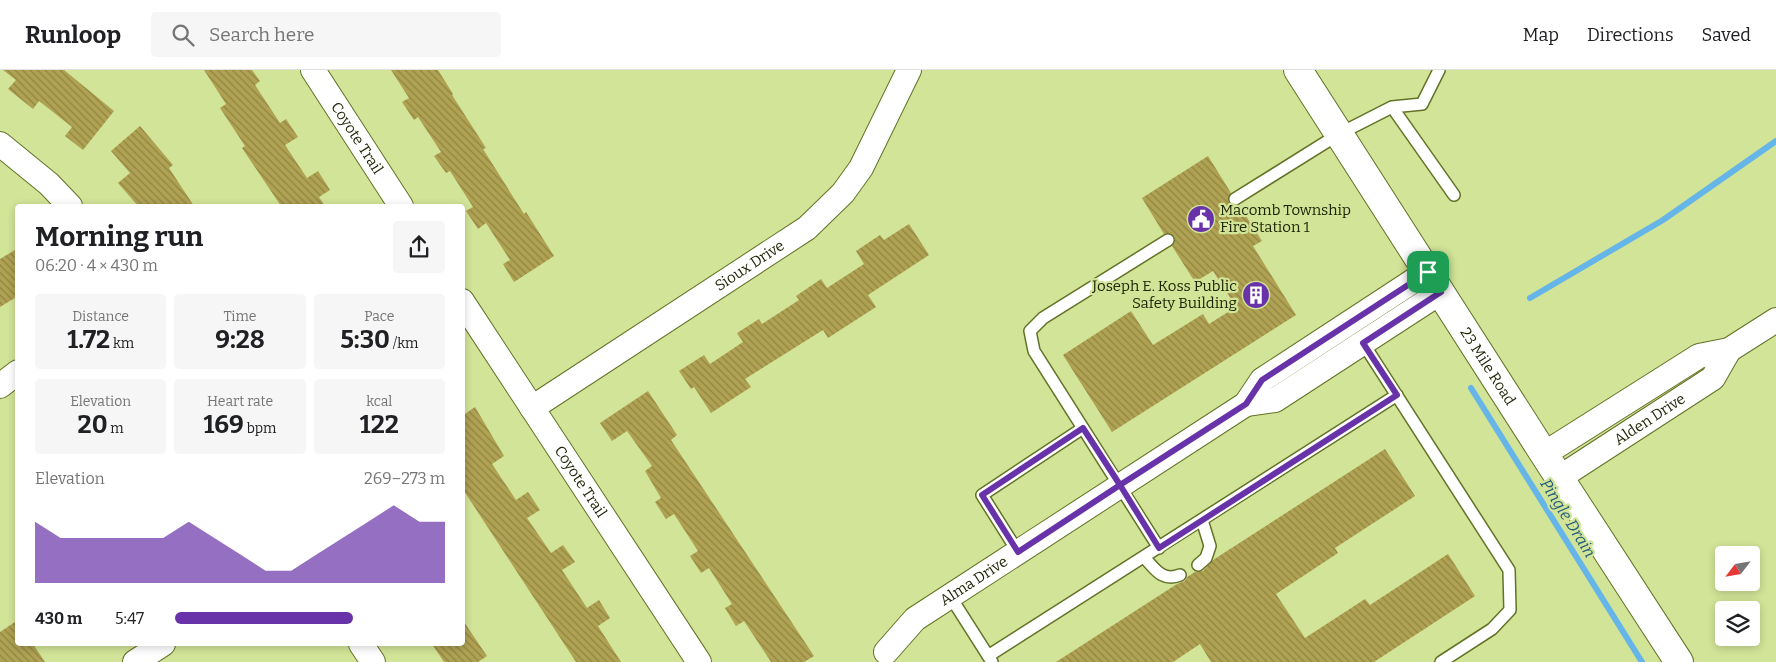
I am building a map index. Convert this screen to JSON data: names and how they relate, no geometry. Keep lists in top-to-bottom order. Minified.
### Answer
{"streets":{"main road":["23 Mile Road"],"street":["Coyote Trail","Sioux Drive","Alden Drive","Alma Drive"]},"crossings":[["Coyote Trail","Sioux Drive"],["23 Mile Road","Alden Drive"],["23 Mile Road","Alma Drive"]],"water":["Pingle Drain"],"places":{"public building":["Macomb Township Fire Station 1"],"building":["Joseph E. Koss Public Safety Building"]},"north":"bottom left","page":{"header":"Runloop","search":"Search here","nav":["Map","Directions","Saved"],"heading":["Morning run","06:20 · 4 × 430 m"],"stats":[["Distance","1.72 km"],["Time","9:28"],["Pace","5:30 /km"],["Elevation","20 m"],["Heart rate","169 bpm"],["kcal","122"]],"chart":["Elevation","269–273 m"],"list":[{"name":"430 m","note":"5:47"}]}}
